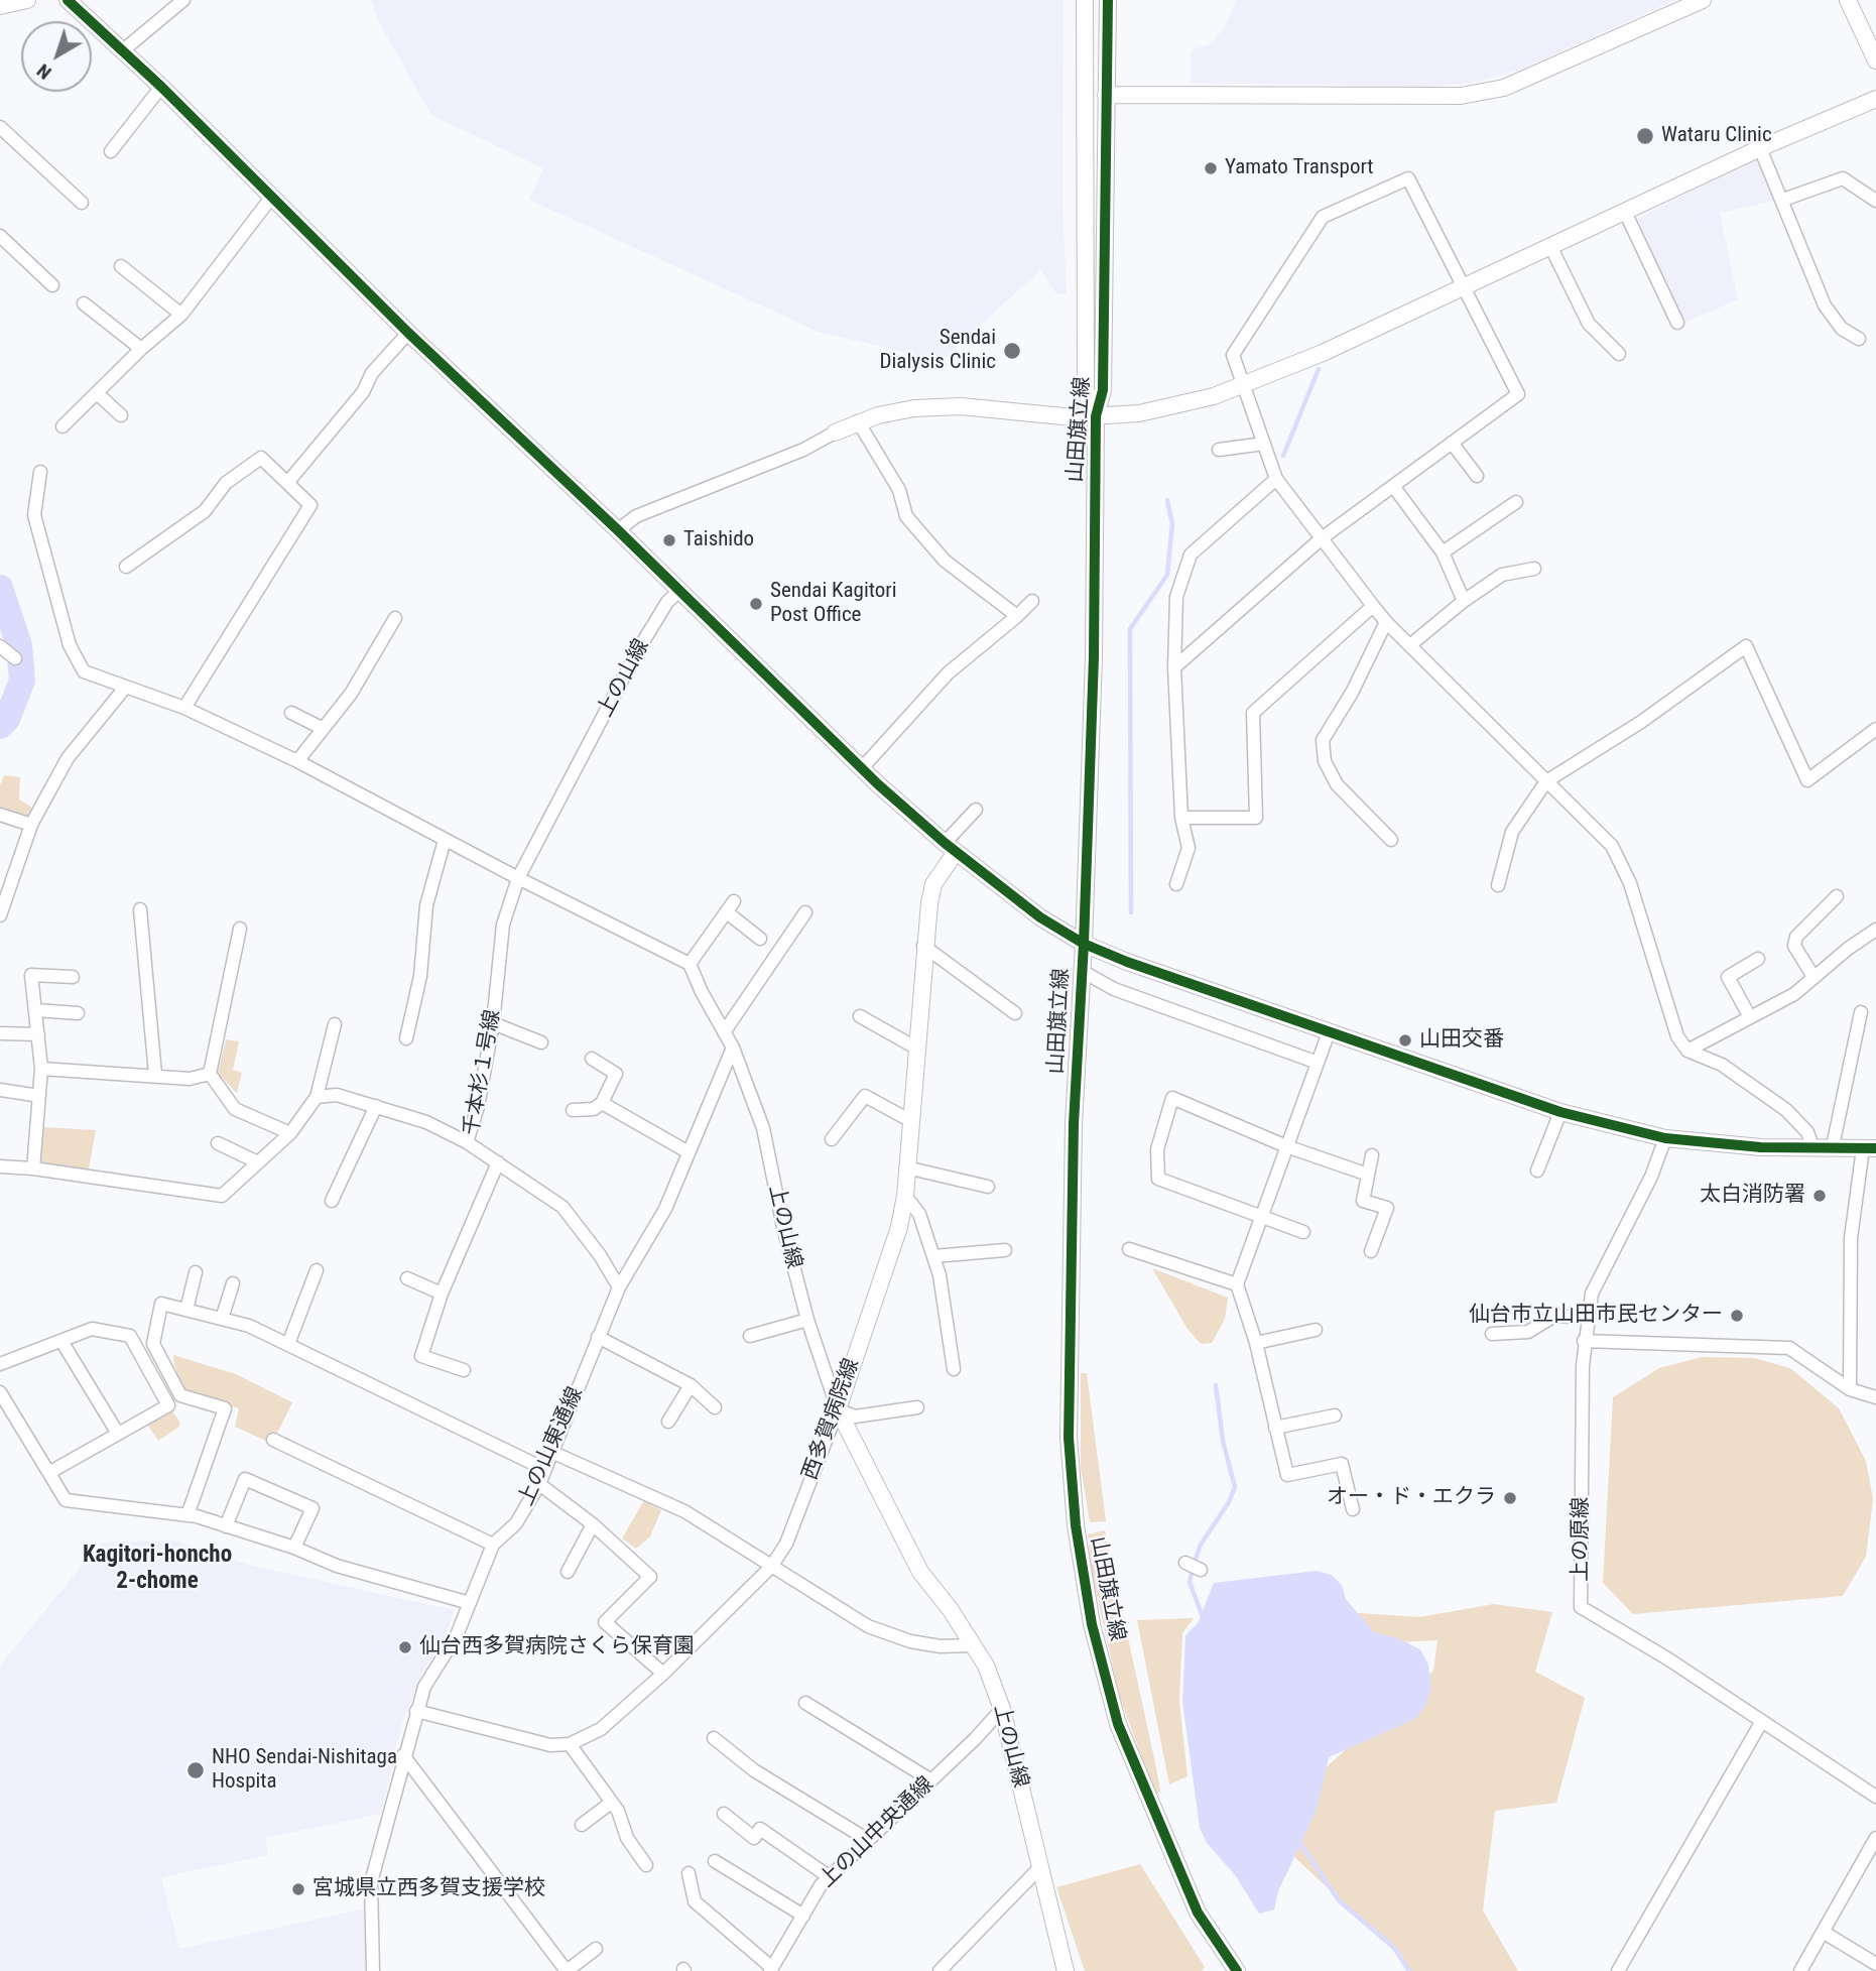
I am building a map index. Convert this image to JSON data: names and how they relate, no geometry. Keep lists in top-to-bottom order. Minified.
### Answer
{"streets":{"street":["山田旗立線","上の山線","千本杉１号線","西多賀病院線","上の山東通線","上の原線","上の山中央通線"]},"crossings":[["上の山線","千本杉１号線"],["上の山線","西多賀病院線"],["上の山線","上の山東通線"],["上の山線","上の山中央通線"],["千本杉１号線","上の山東通線"]],"districts":["Kagitori-honcho 2-chome"],"places":["Wataru Clinic","Yamato Transport","Sendai Dialysis Clinic","Taishido","Sendai Kagitori Post Office","山田交番","太白消防署","仙台市立山田市民センター","オー・ド・エクラ","仙台西多賀病院さくら保育園","NHO Sendai-Nishitaga Hospita","宮城県立西多賀支援学校"],"north":"bottom left"}
